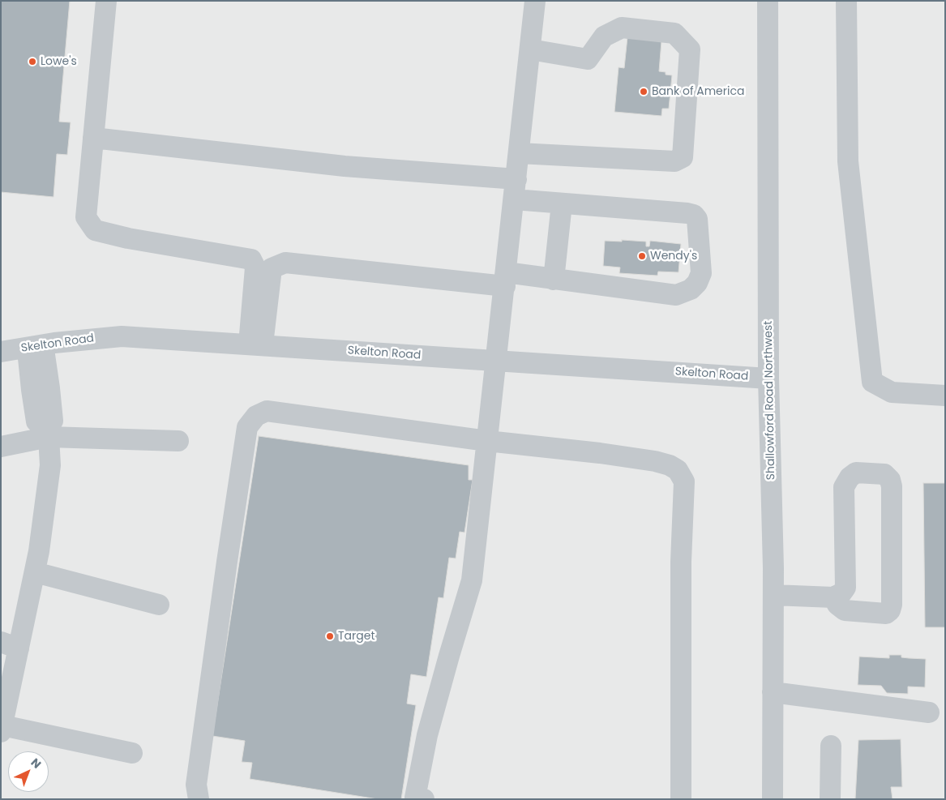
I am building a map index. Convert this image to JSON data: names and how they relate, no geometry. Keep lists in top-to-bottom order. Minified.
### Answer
{"streets":{"street":["Skelton Road","Shallowford Road Northwest"]},"crossings":[["Skelton Road","Shallowford Road Northwest"]],"places":["Lowe's","Bank of America","Wendy's","Target"],"north":"top right"}
